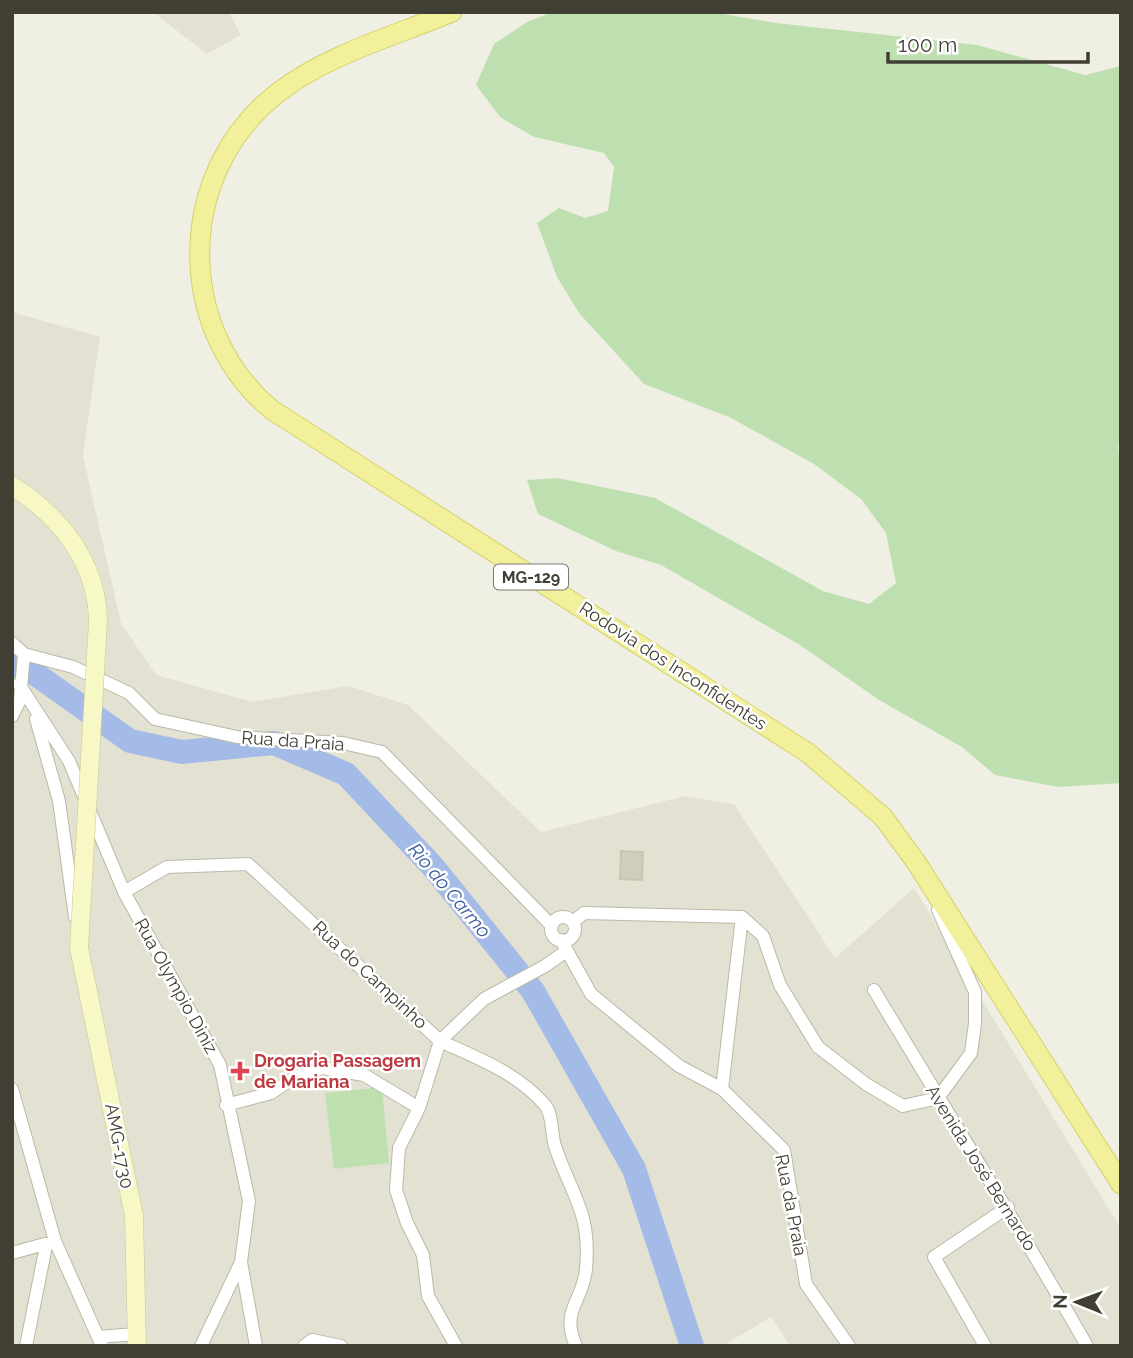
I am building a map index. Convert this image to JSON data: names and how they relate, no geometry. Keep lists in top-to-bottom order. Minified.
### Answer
{"streets":{"main road":["MG-129","Rodovia dos Inconfidentes","AMG-1730"],"street":["Rua da Praia","Rua do Campinho","Rua Olympio Diniz","Avenida José Bernardo"]},"crossings":[["Rua do Campinho","Rua Olympio Diniz"]],"water":["Rio do Carmo"],"places":{"health":["Drogaria Passagem de Mariana"]},"scale_bar":"100 m","north":"left"}
